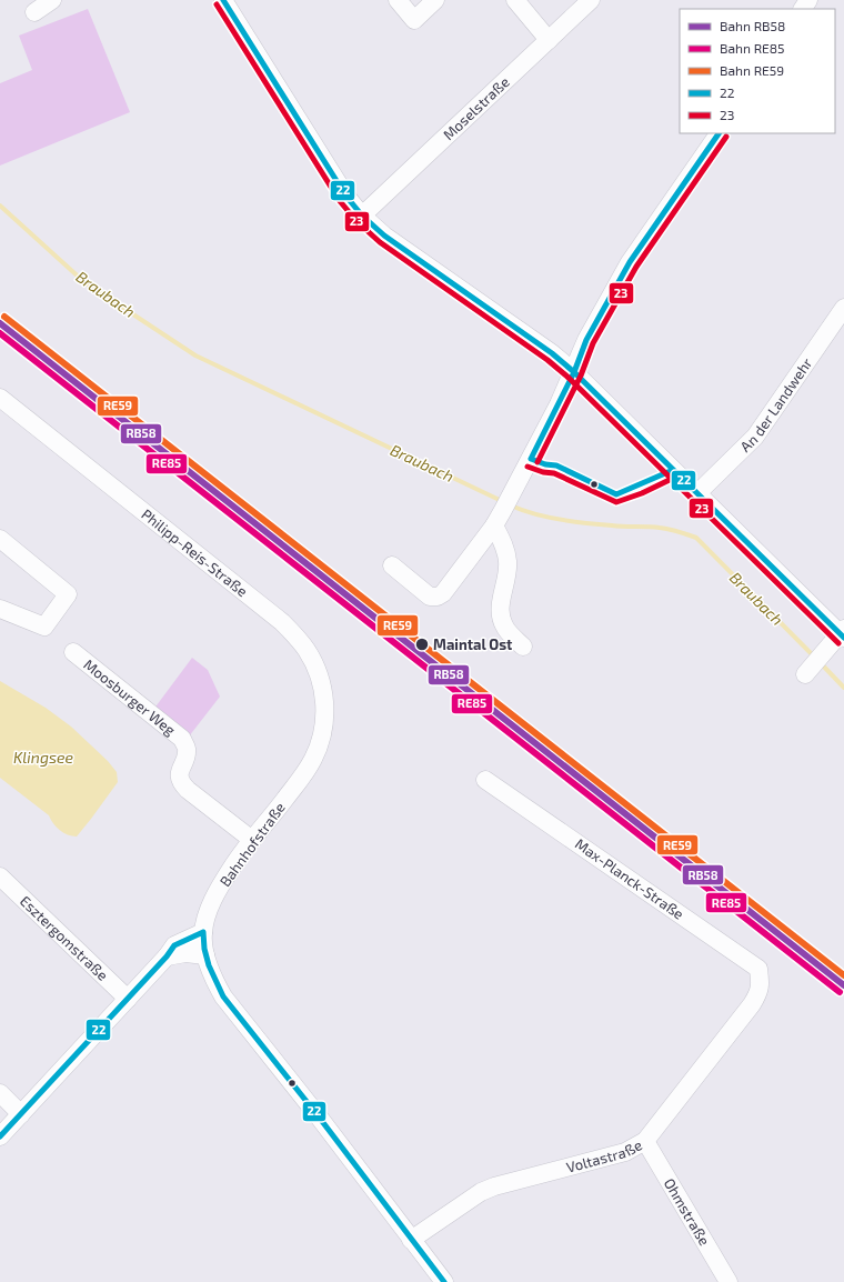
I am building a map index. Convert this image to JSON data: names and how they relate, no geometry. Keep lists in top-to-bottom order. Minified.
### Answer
{"streets":{"street":["Moselstraße","An der Landwehr","Philipp-Reis-Straße","Moosburger Weg","Bahnhofstraße","Max-Planck-Straße","Esztergomstraße","Voltastraße","Ohmstraße"]},"crossings":[["Philipp-Reis-Straße","Bahnhofstraße"],["Moosburger Weg","Bahnhofstraße"],["Max-Planck-Straße","Voltastraße"],["Voltastraße","Ohmstraße"]],"water":["Braubach","Klingsee"],"places":["Maintal Ost"],"lines":["transit line 22","transit line 23","rail line RE59","rail line RB58","rail line RE85"],"legend":["Bahn RB58","Bahn RE85","Bahn RE59","22","23"]}
